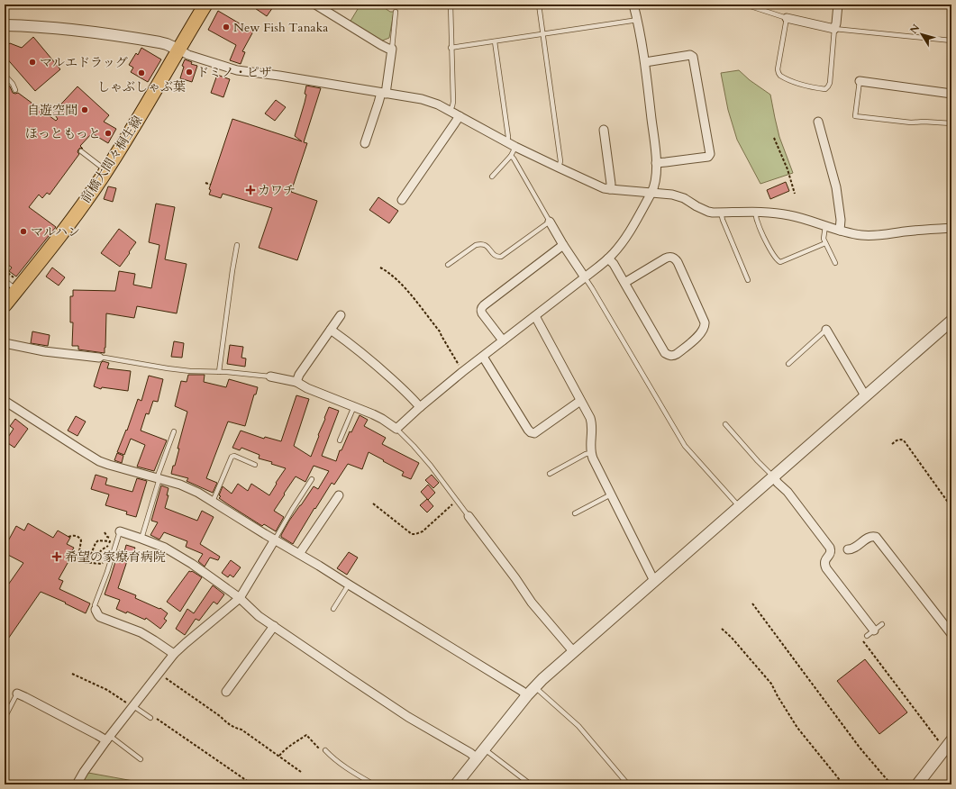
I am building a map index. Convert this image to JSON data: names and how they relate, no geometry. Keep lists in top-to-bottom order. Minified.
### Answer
{"streets":{"main road":["前橋大間々桐生線"]},"places":{"other":["New Fish Tanaka","マルエドラッグ","ドミノ・ピザ","しゃぶしゃぶ葉","自遊空間","ほっともっと","マルハン"],"health":["カワチ","希望の家療育病院"]},"north":"top left"}
